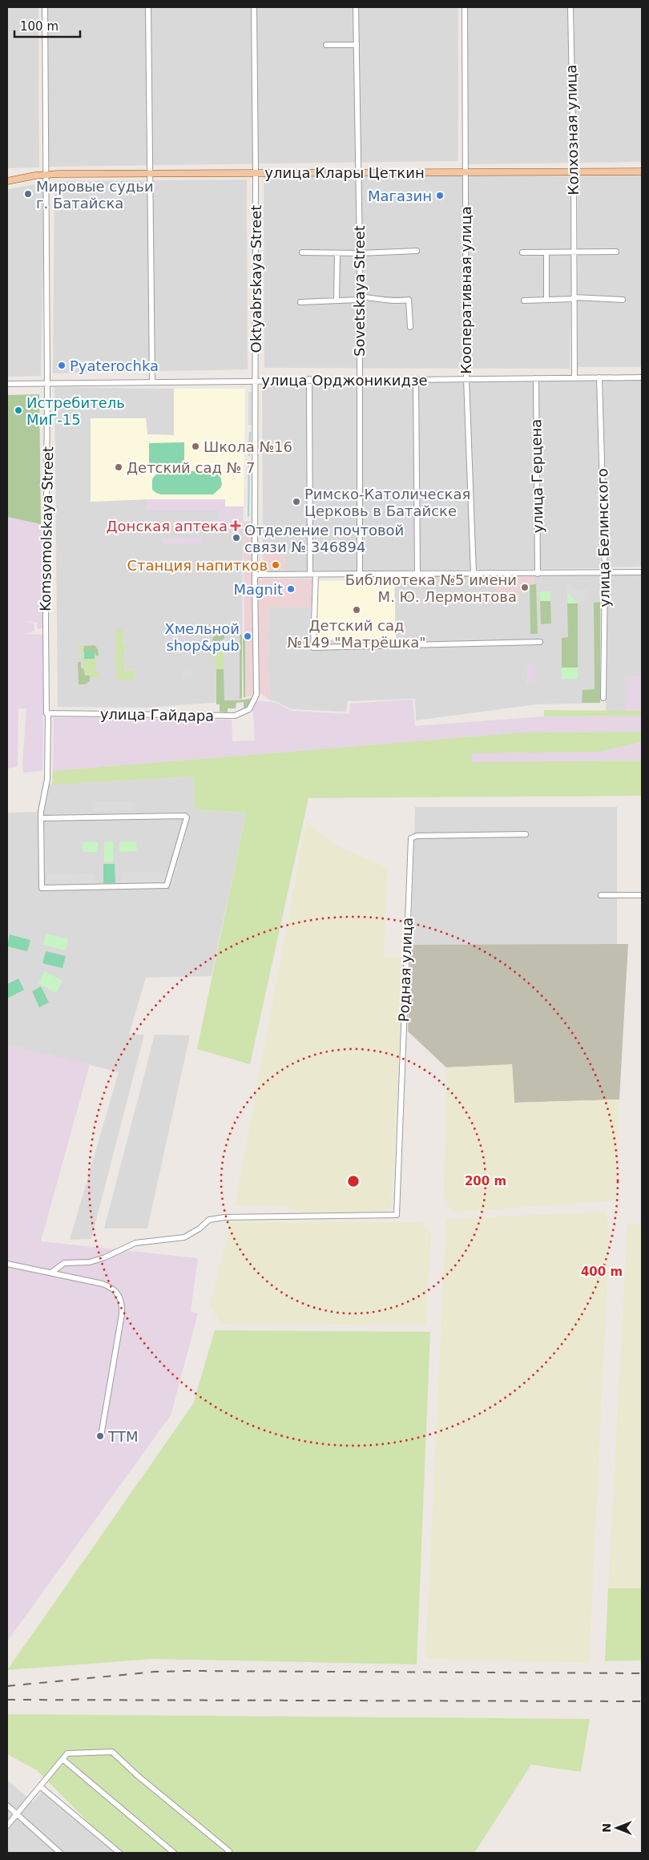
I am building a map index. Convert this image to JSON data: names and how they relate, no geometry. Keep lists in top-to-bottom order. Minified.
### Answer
{"streets":{"main road":["улица Клары Цеткин"],"street":["Колхозная улица","Oktyabrskaya Street","Кооперативная улица","Sovetskaya Street","улица Орджоникидзе","улица Герцена","Komsomolskaya Street","улица Белинского","улица Гайдара","Родная улица"]},"crossings":[["Колхозная улица","улица Клары Цеткин"],["Колхозная улица","улица Орджоникидзе"],["улица Клары Цеткин","Oktyabrskaya Street"],["улица Клары Цеткин","Кооперативная улица"],["улица Клары Цеткин","Sovetskaya Street"],["улица Клары Цеткин","Komsomolskaya Street"],["Oktyabrskaya Street","улица Орджоникидзе"],["Oktyabrskaya Street","улица Гайдара"],["Кооперативная улица","улица Орджоникидзе"],["Sovetskaya Street","улица Орджоникидзе"],["улица Орджоникидзе","улица Герцена"],["улица Орджоникидзе","Komsomolskaya Street"],["улица Орджоникидзе","улица Белинского"],["Komsomolskaya Street","улица Гайдара"]],"places":{"other":["Мировые судьи г. Батайска","Магазин","Pyaterochka","Истребитель МиГ-15","Школа №16","Детский сад № 7","Римско-Католическая Церковь в Батайске","Отделение почтовой связи № 346894","Станция напитков","Библиотека №5 имени М. Ю. Лермонтова","Magnit","Детский сад №149 \"Матрёшка\"","Хмельной shop&pub","ТТМ"],"health":["Донская аптека"]},"scale_bar":"100 m","north":"left","rings":["200 m","400 m"]}
